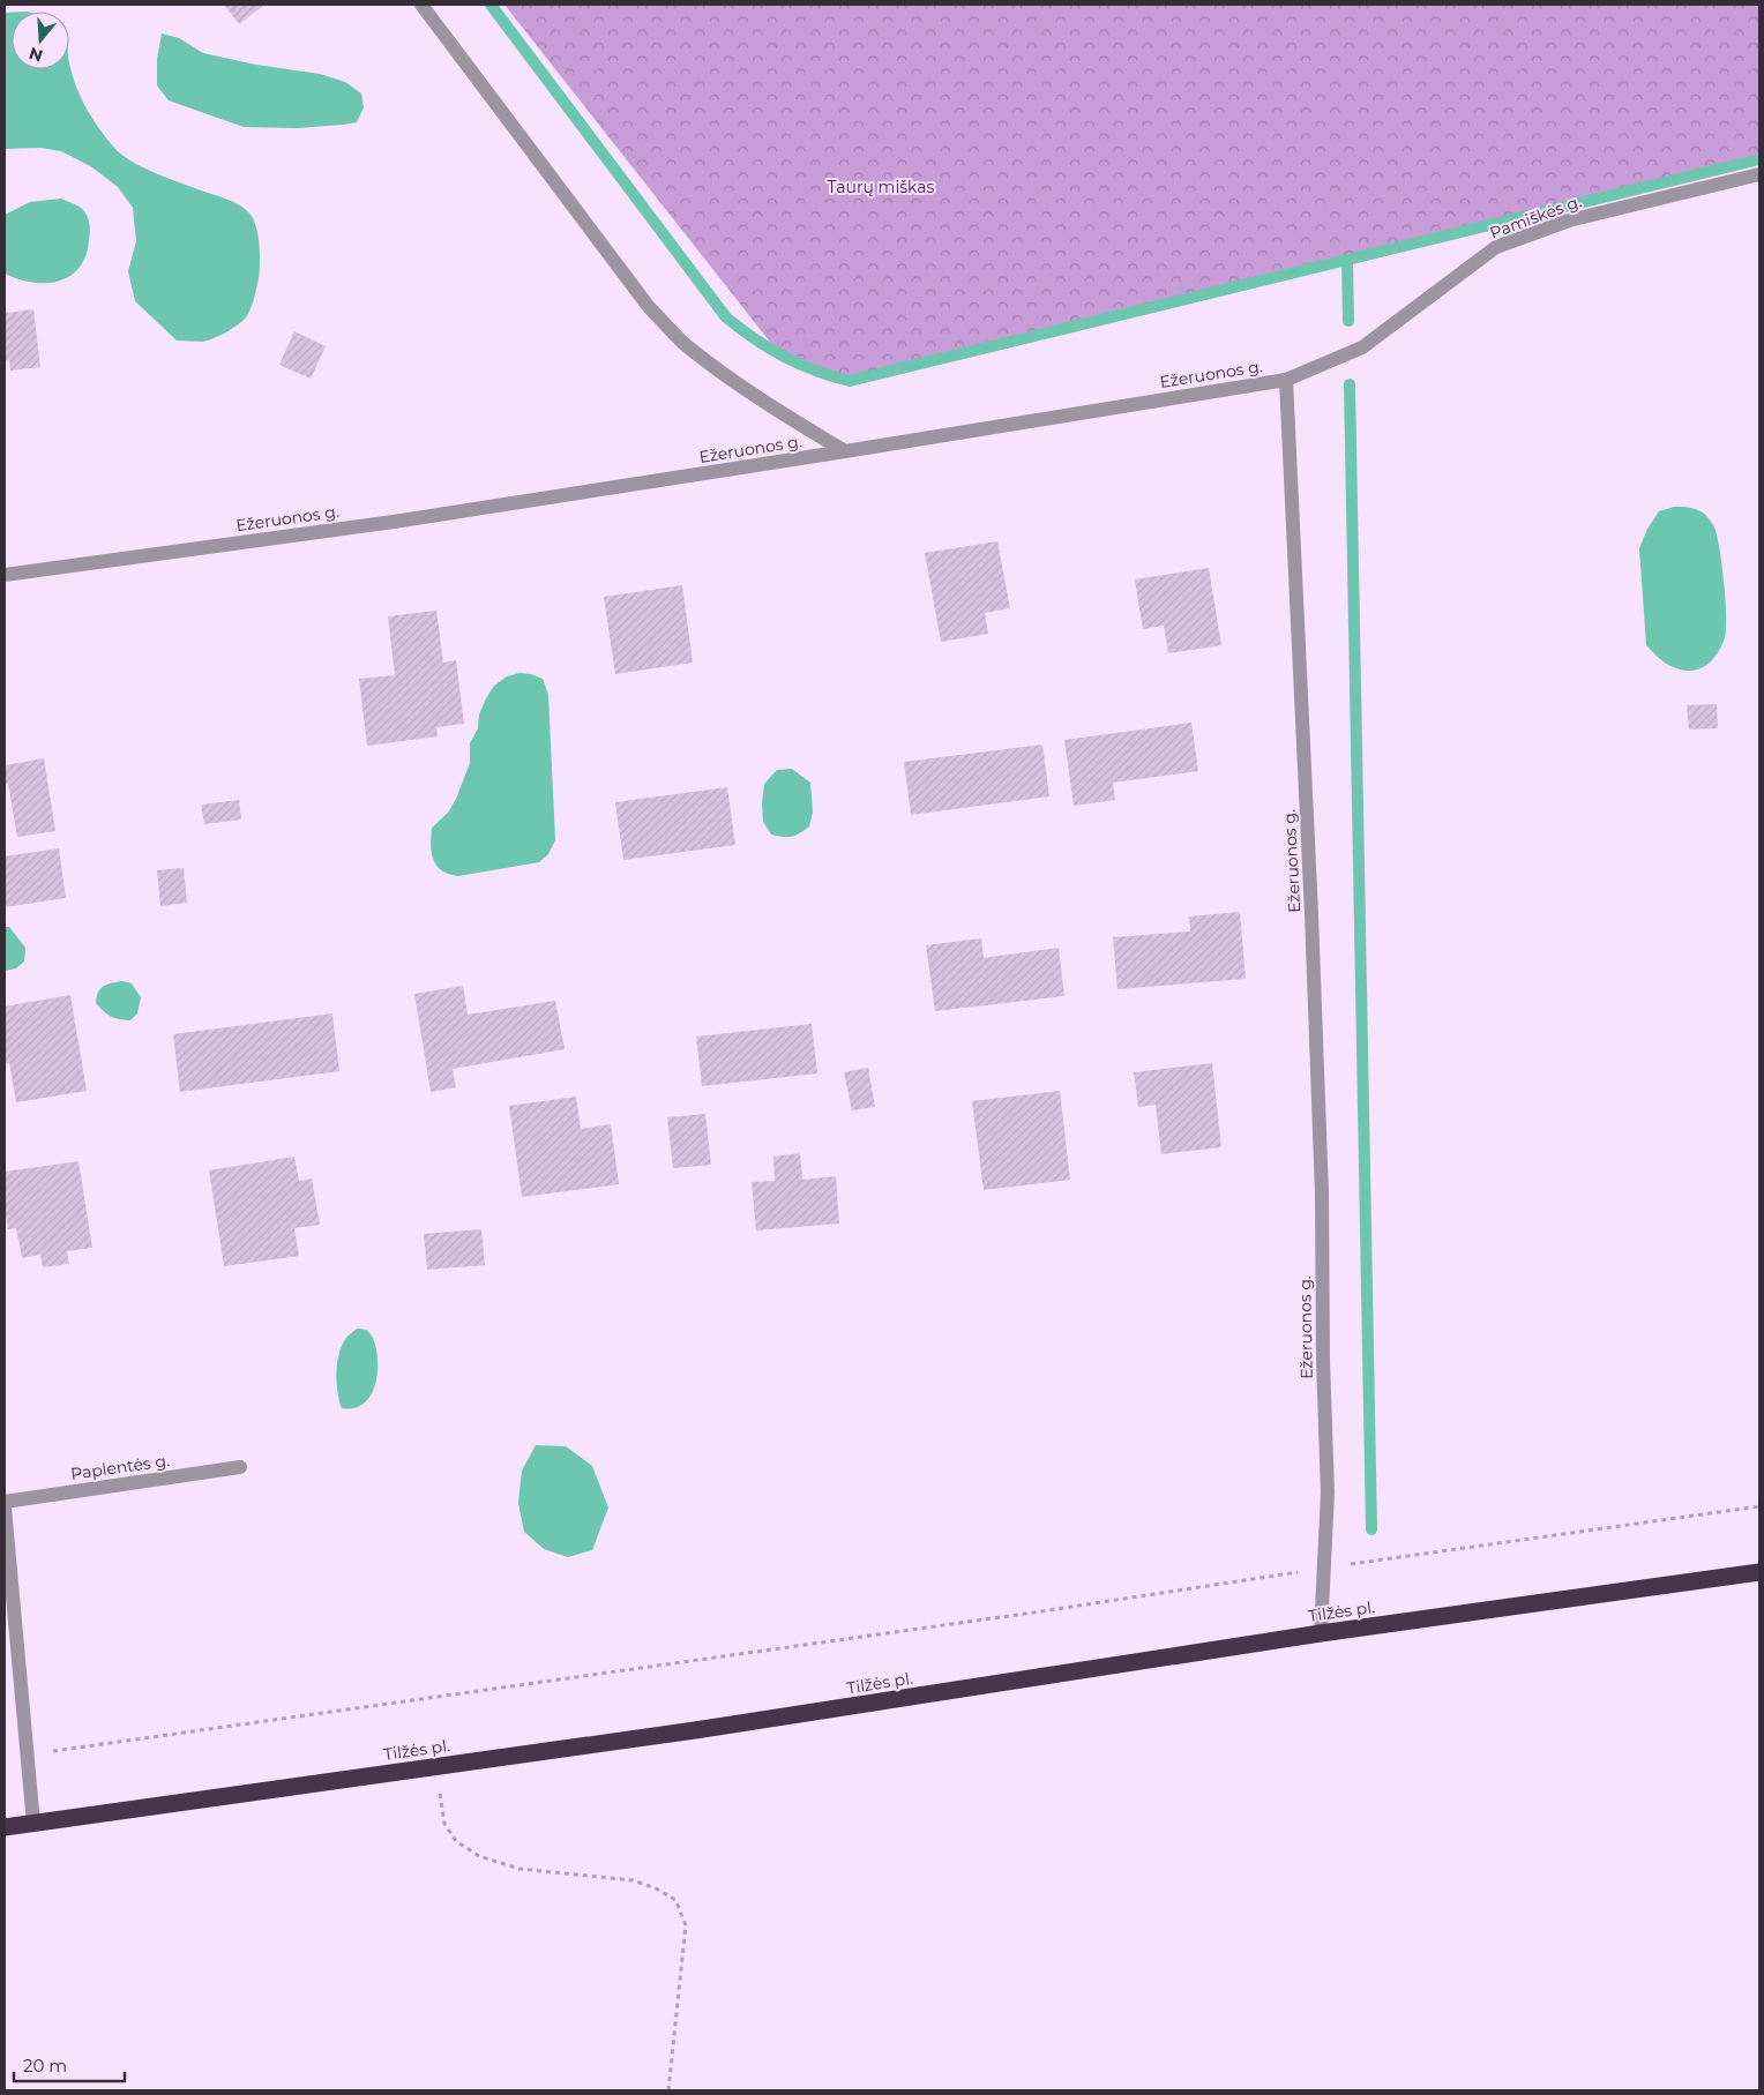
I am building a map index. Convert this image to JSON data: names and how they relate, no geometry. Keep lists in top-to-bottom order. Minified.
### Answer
{"streets":{"highway":["Tilžės pl."],"street":["Pamiškės g.","Ežeruonos g.","Paplentės g."]},"crossings":[["Pamiškės g.","Ežeruonos g."],["Ežeruonos g.","Tilžės pl."]],"parks":["Taurų miškas"],"scale_bar":"20 m","north":"bottom"}
